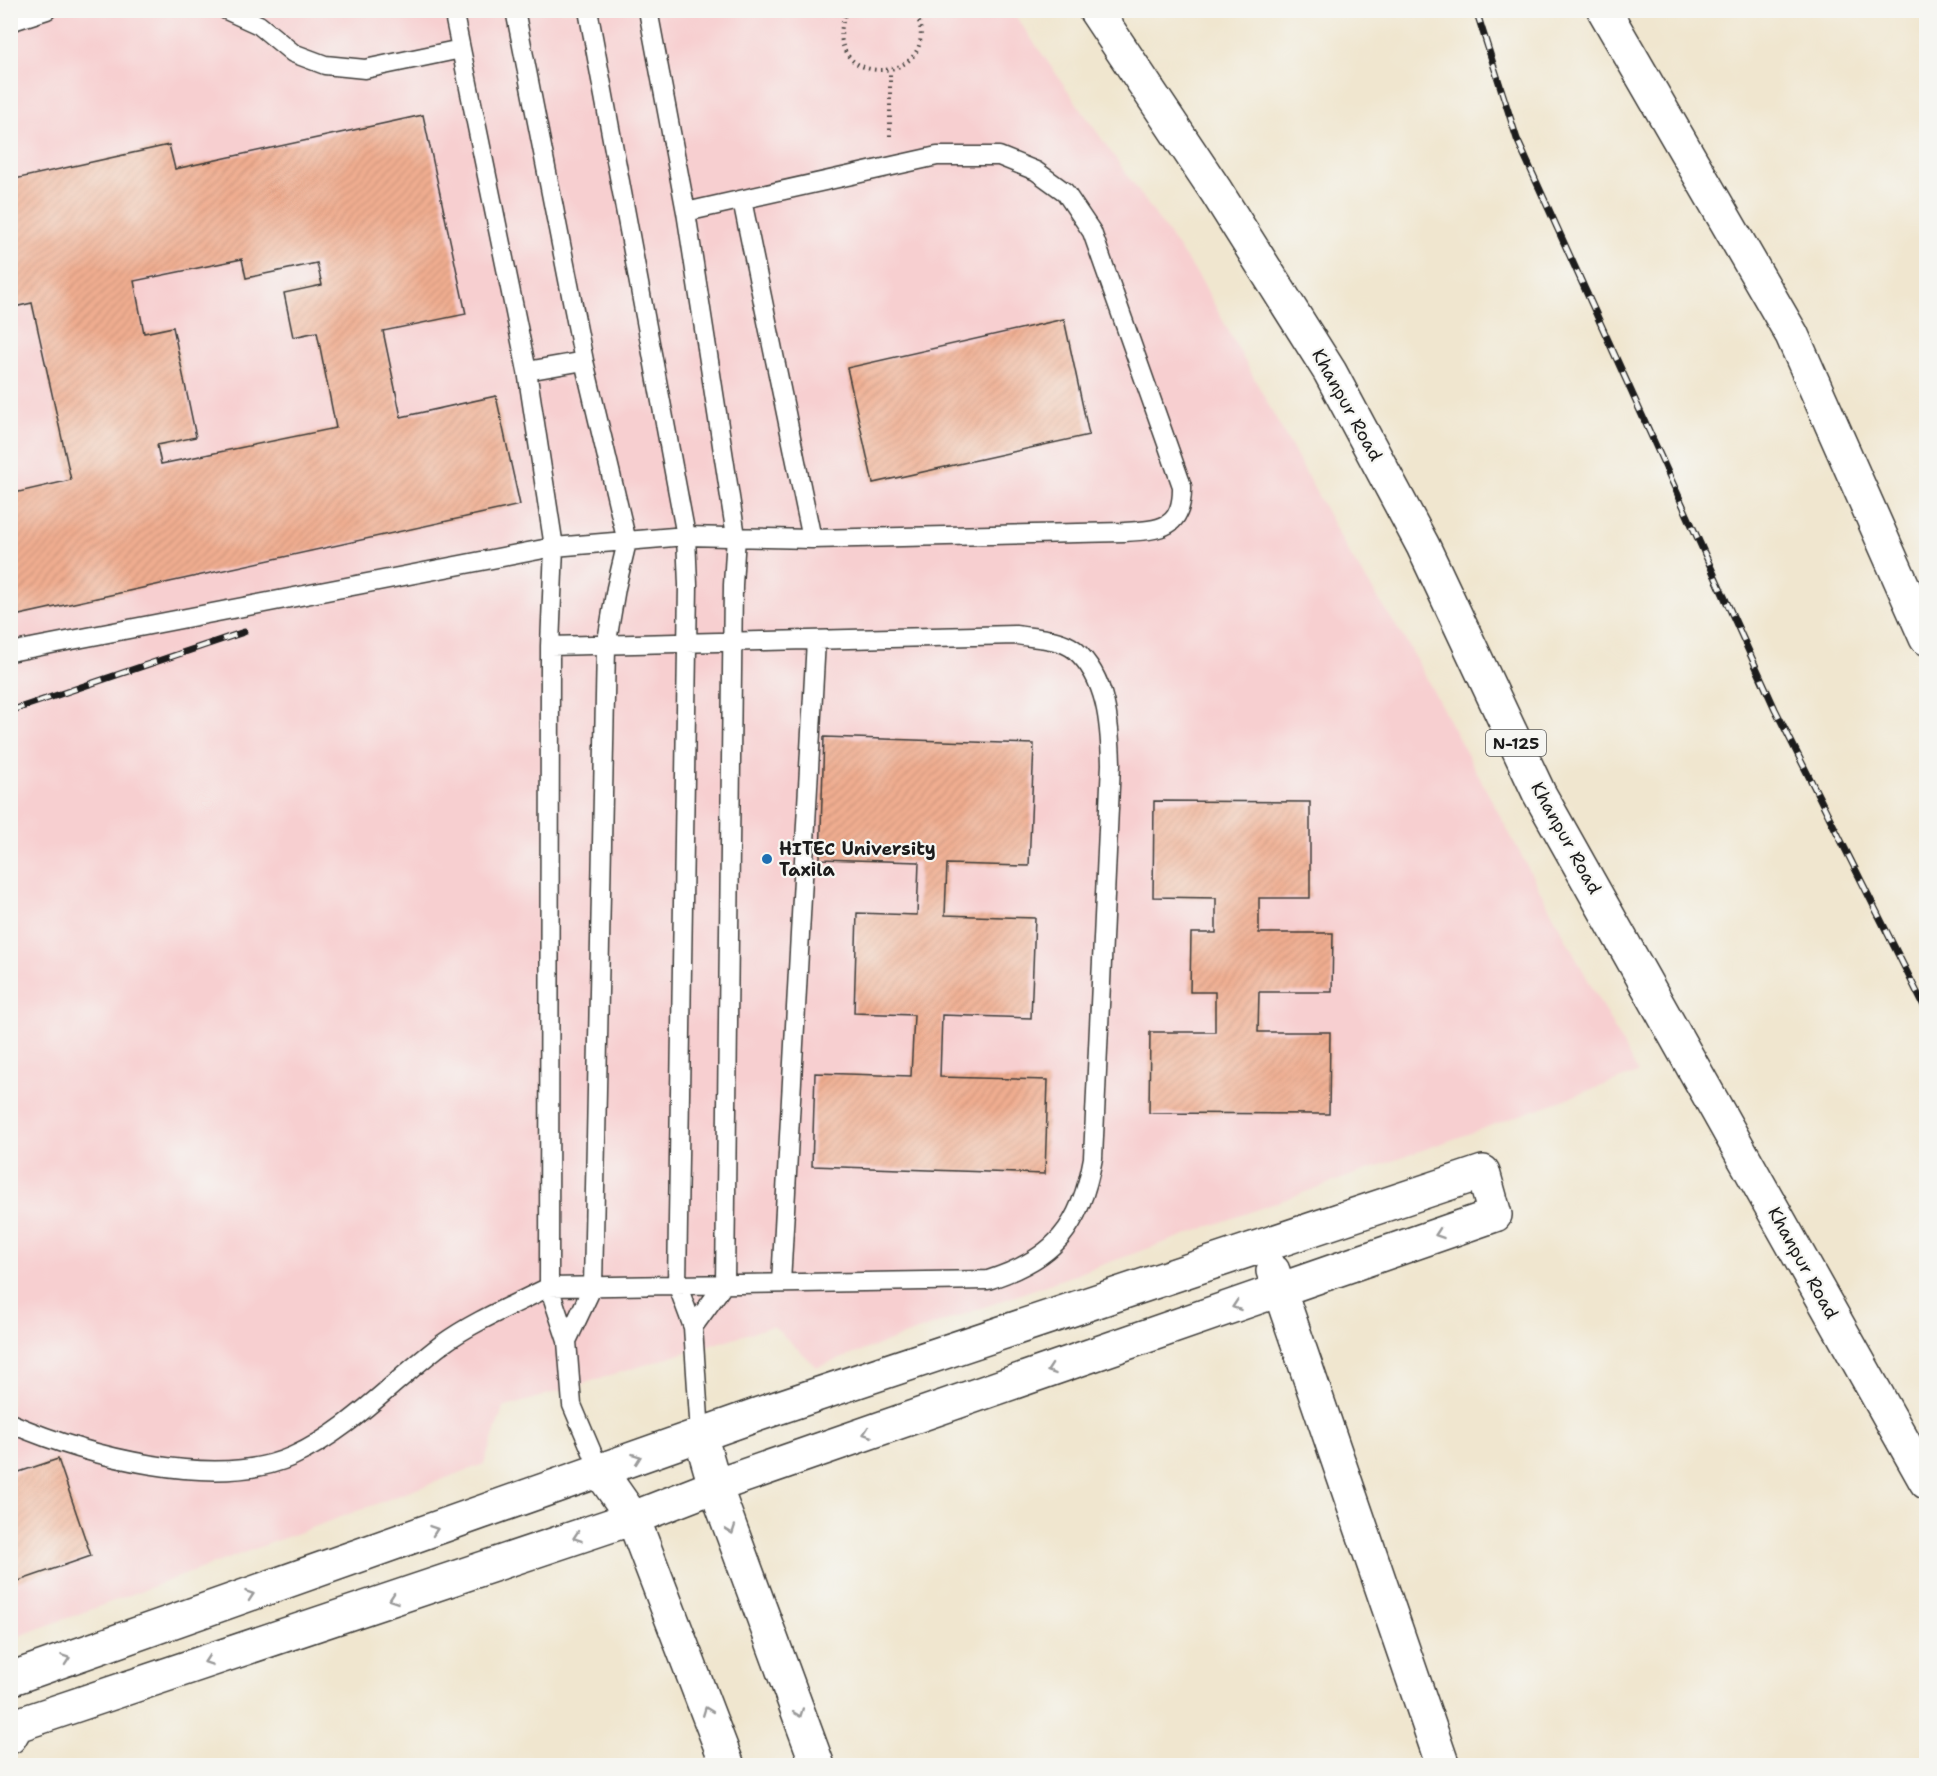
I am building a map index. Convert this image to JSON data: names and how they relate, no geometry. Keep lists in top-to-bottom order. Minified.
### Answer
{"streets":{"main road":["Khanpur Road","N-125"]},"places":["HITEC University Taxila"]}
